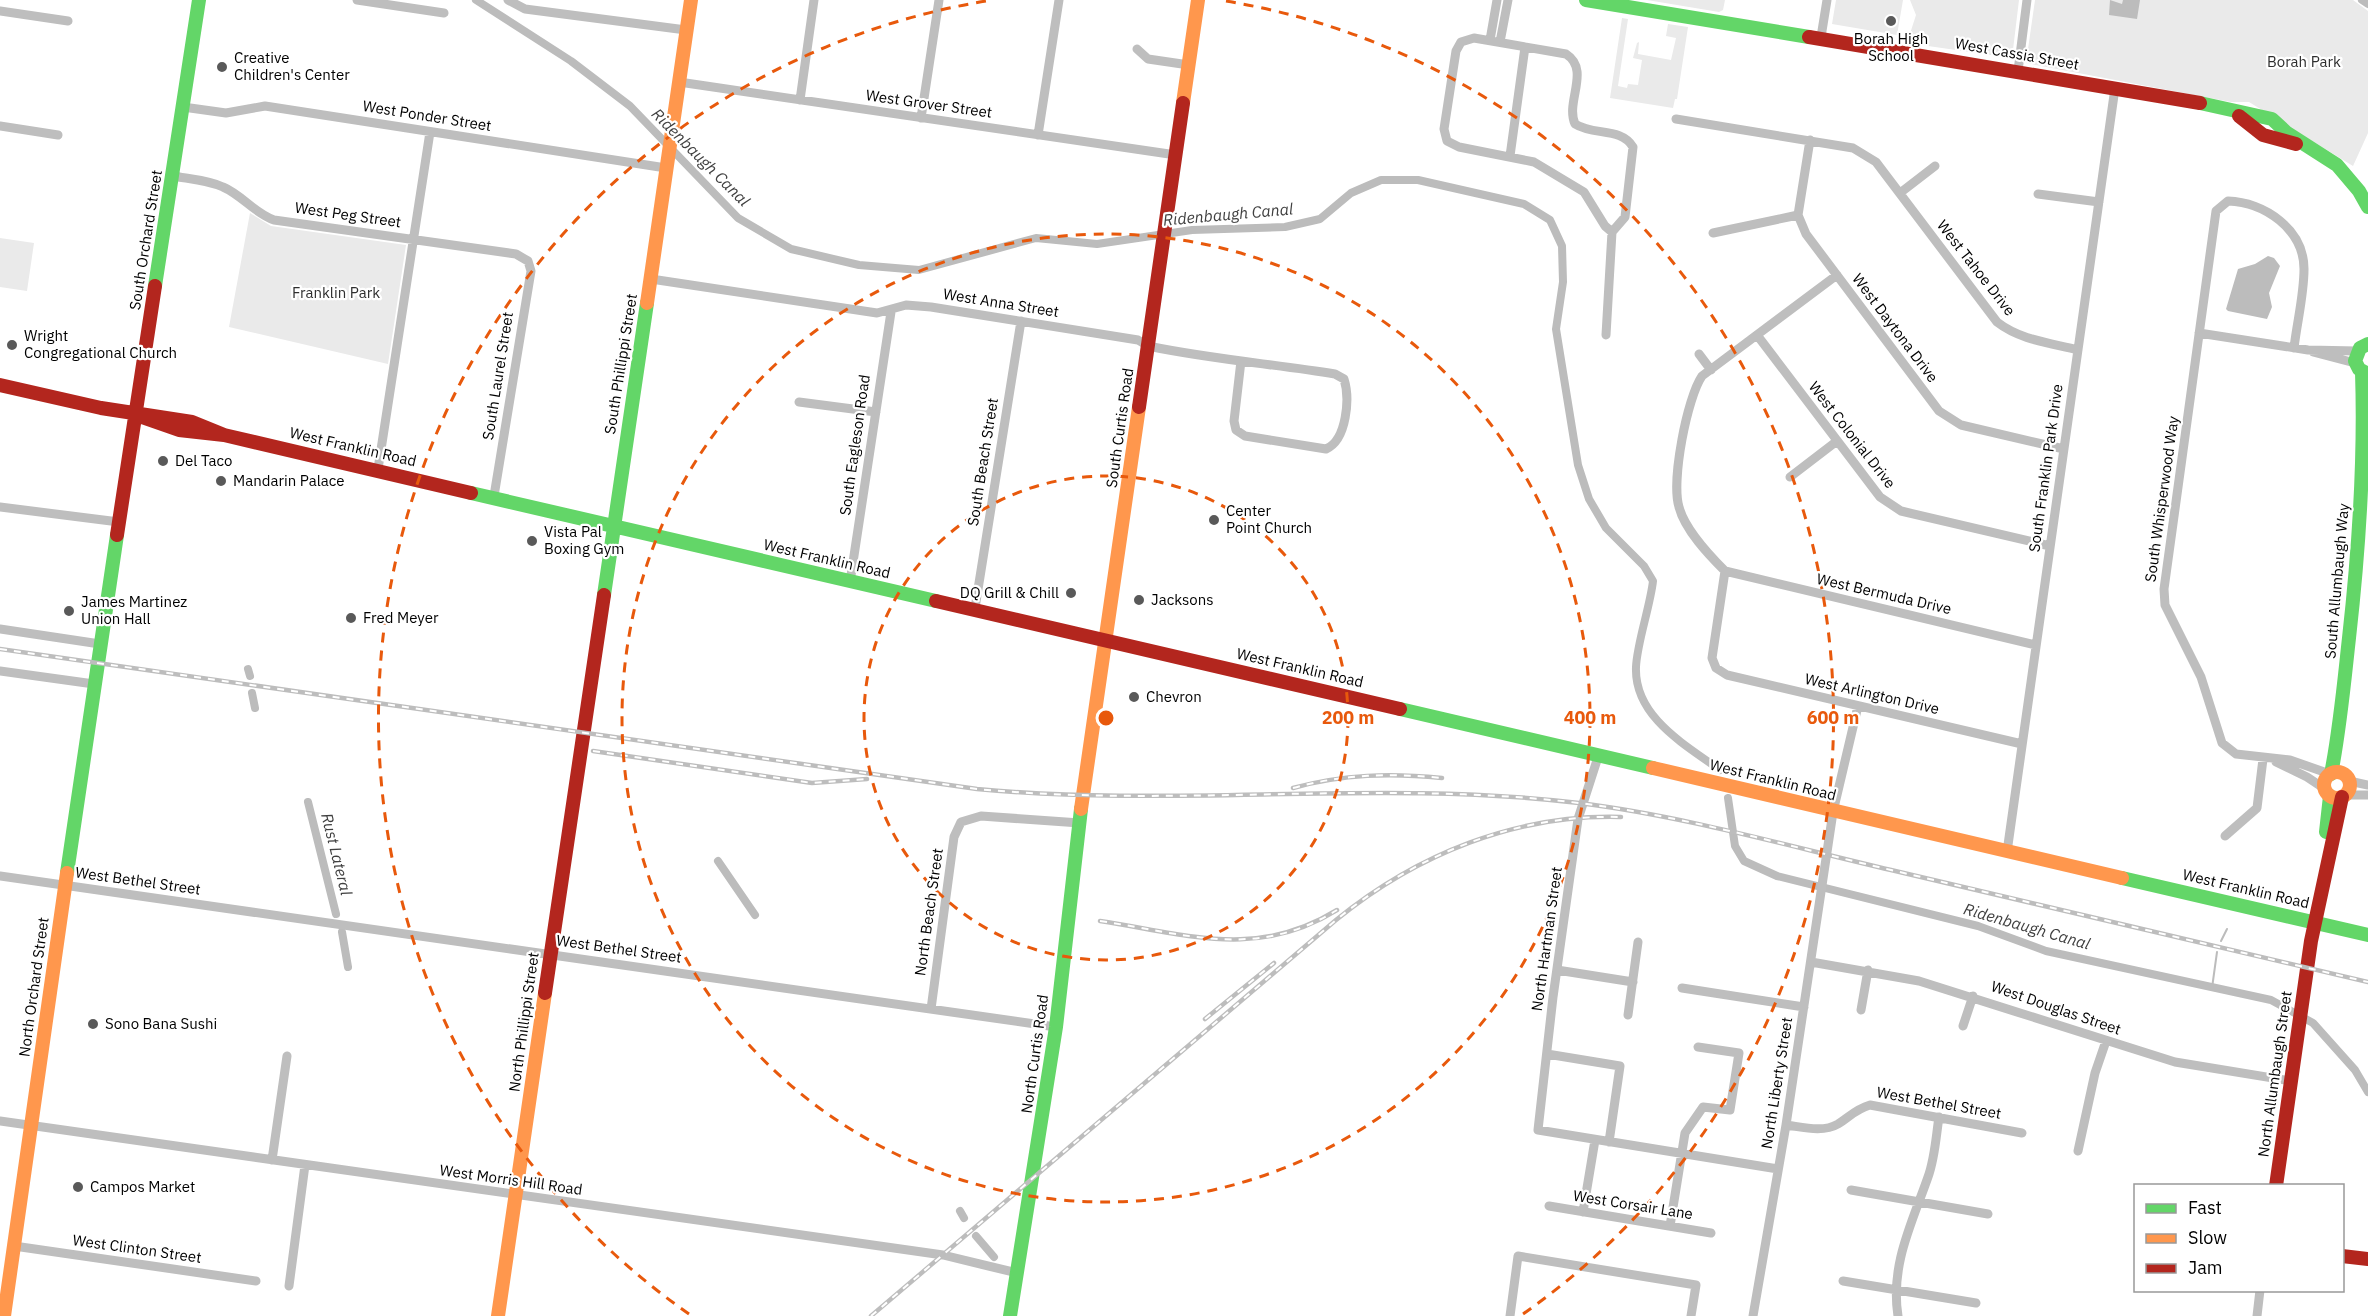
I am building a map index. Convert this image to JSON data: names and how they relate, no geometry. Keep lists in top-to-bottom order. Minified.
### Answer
{"streets":{"street":["West Cassia Street","West Grover Street","West Ponder Street","West Peg Street","South Orchard Street","West Tahoe Drive","West Anna Street","West Daytona Drive","South Phillippi Street","South Laurel Street","South Curtis Road","West Colonial Drive","South Eagleson Road","West Franklin Road","South Beach Street","South Franklin Park Drive","South Whisperwood Way","South Allumbaugh Way","West Bermuda Drive","West Arlington Drive","West Bethel Street","North Beach Street","North Hartman Street","North Orchard Street","West Douglas Street","North Phillippi Street","North Curtis Road","North Allumbaugh Street","North Liberty Street","West Morris Hill Road","West Corsair Lane","West Clinton Street"]},"crossings":[["West Cassia Street","South Franklin Park Drive"],["West Grover Street","South Phillippi Street"],["West Grover Street","South Curtis Road"],["West Ponder Street","South Orchard Street"],["West Ponder Street","South Phillippi Street"],["West Peg Street","South Orchard Street"],["West Peg Street","South Laurel Street"],["South Orchard Street","West Franklin Road"],["South Orchard Street","North Orchard Street"],["West Tahoe Drive","South Franklin Park Drive"],["West Anna Street","South Phillippi Street"],["West Anna Street","South Curtis Road"],["West Anna Street","South Eagleson Road"],["West Anna Street","South Beach Street"],["West Daytona Drive","South Franklin Park Drive"],["South Phillippi Street","West Franklin Road"],["South Phillippi Street","North Phillippi Street"],["South Laurel Street","West Franklin Road"],["South Curtis Road","West Franklin Road"],["South Curtis Road","North Curtis Road"],["West Colonial Drive","South Franklin Park Drive"],["South Eagleson Road","West Franklin Road"],["West Franklin Road","South Beach Street"],["West Franklin Road","South Franklin Park Drive"],["West Franklin Road","North Hartman Street"],["West Franklin Road","North Allumbaugh Street"],["West Franklin Road","North Liberty Street"],["South Franklin Park Drive","West Bermuda Drive"],["South Franklin Park Drive","West Arlington Drive"],["South Whisperwood Way","South Allumbaugh Way"],["West Bermuda Drive","West Arlington Drive"],["West Arlington Drive","North Liberty Street"],["West Bethel Street","North Beach Street"],["West Bethel Street","North Orchard Street"],["West Bethel Street","North Phillippi Street"],["West Bethel Street","North Curtis Road"],["West Bethel Street","North Liberty Street"],["North Beach Street","North Curtis Road"],["North Orchard Street","West Morris Hill Road"],["North Orchard Street","West Clinton Street"],["West Douglas Street","North Allumbaugh Street"],["West Douglas Street","North Liberty Street"],["North Phillippi Street","West Morris Hill Road"],["North Curtis Road","West Morris Hill Road"]],"water":["Ridenbaugh Canal","Rust Lateral"],"parks":["Borah Park","Franklin Park"],"places":["Borah High School","Creative Children's Center","Wright Congregational Church","Del Taco","Mandarin Palace","Center Point Church","Vista Pal Boxing Gym","DQ Grill & Chill","Jacksons","James Martinez Union Hall","Fred Meyer","Chevron","Sono Bana Sushi","Campos Market"],"legend":["Fast","Slow","Jam"],"rings":["200 m","400 m","600 m"]}
